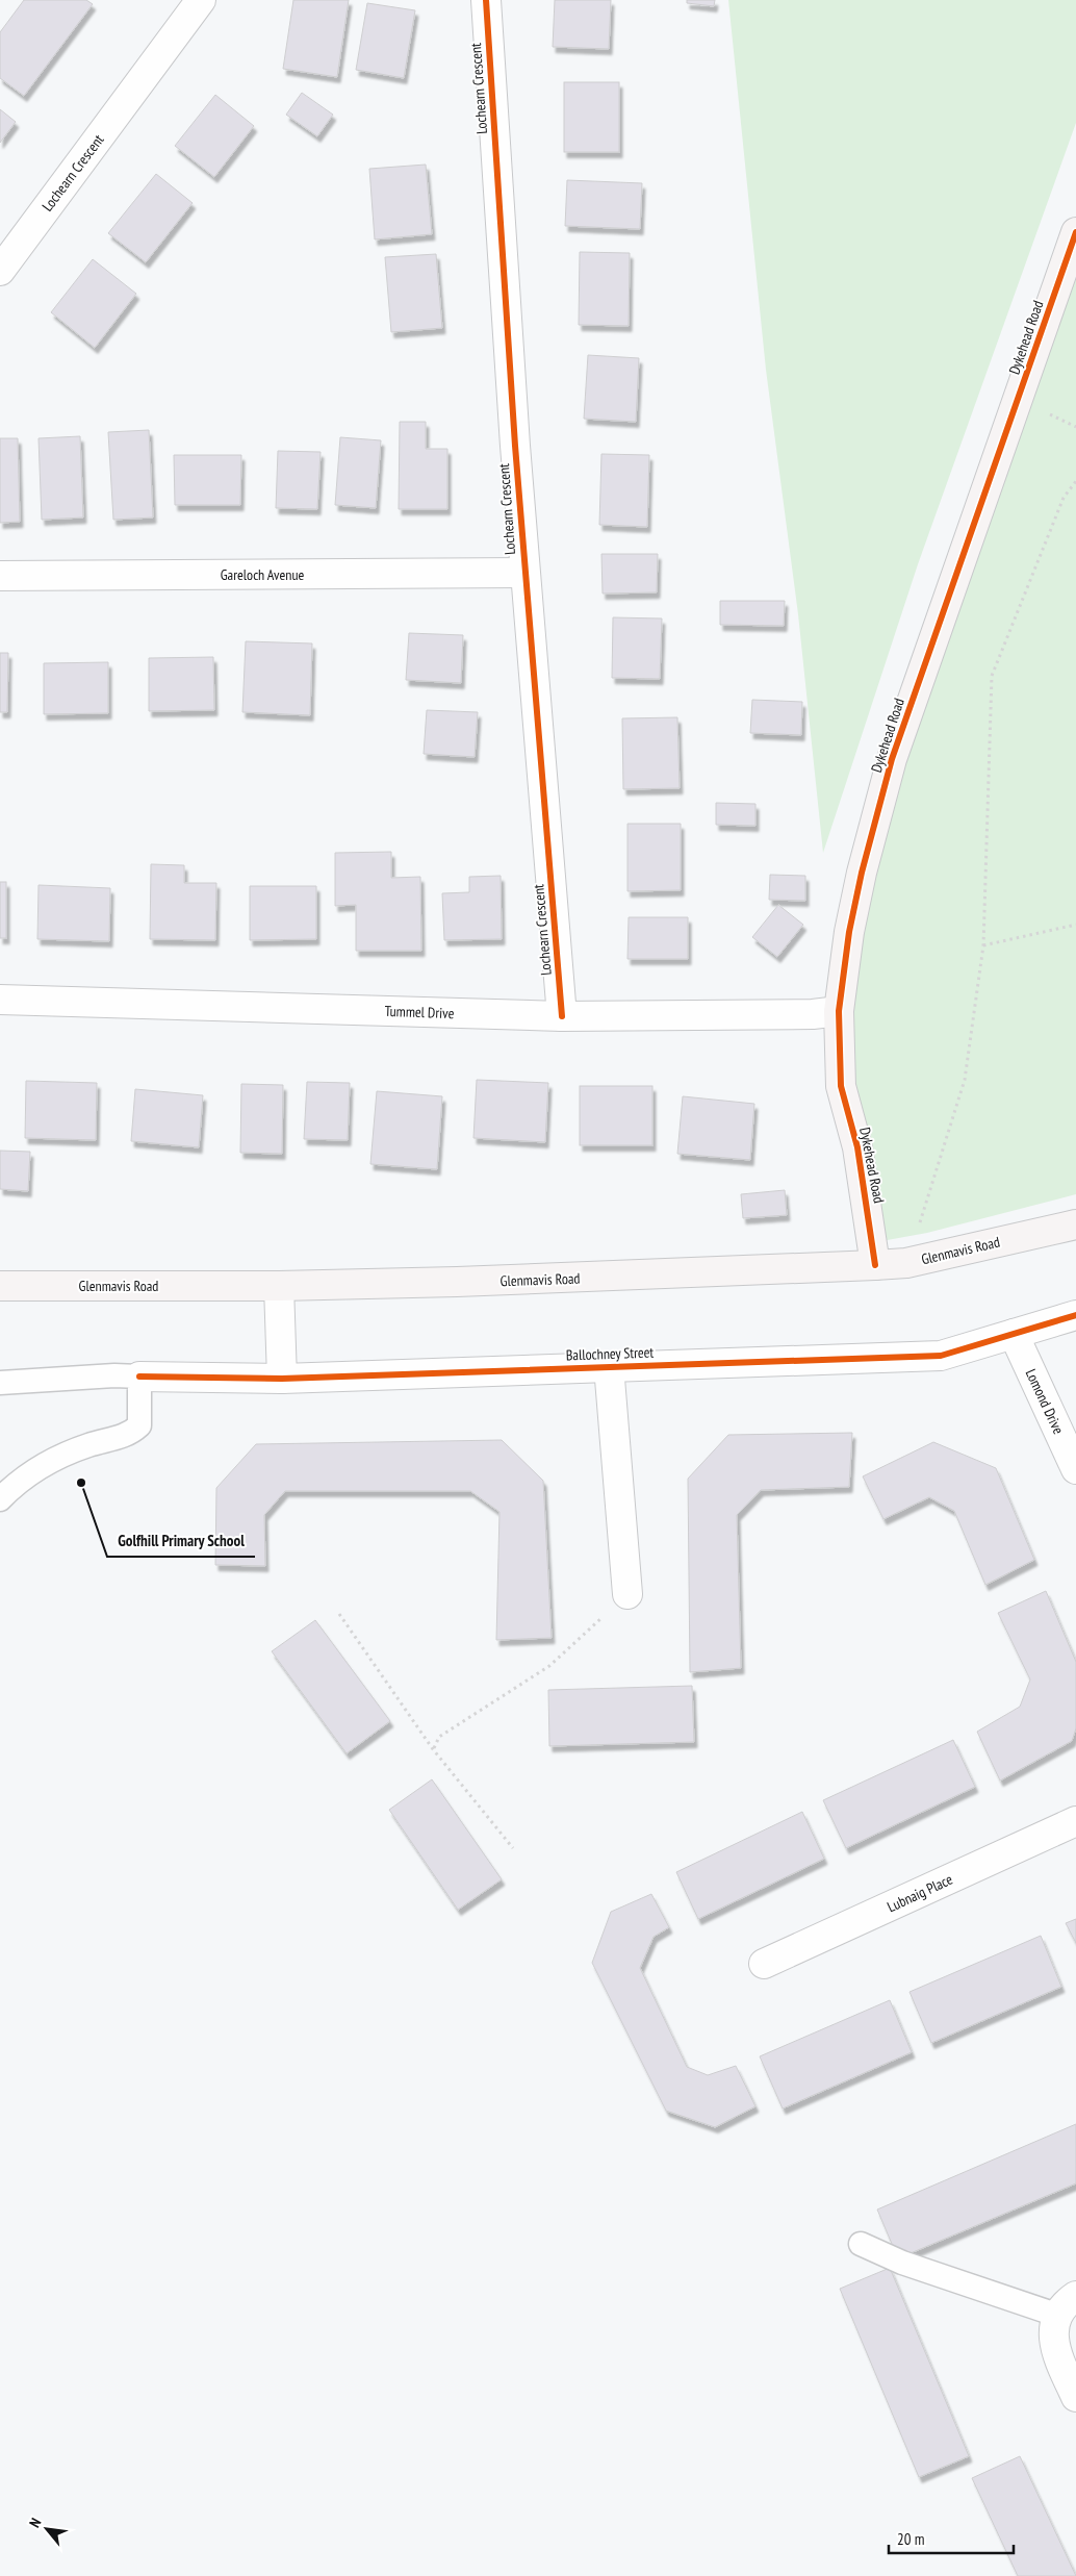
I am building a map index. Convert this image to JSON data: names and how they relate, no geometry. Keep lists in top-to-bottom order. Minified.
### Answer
{"streets":{"main road":["Dykehead Road","Glenmavis Road"],"street":["Lochearn Crescent","Gareloch Avenue","Tummel Drive","Ballochney Street","Lomond Drive","Lubnaig Place"]},"crossings":[["Lochearn Crescent","Gareloch Avenue"],["Lochearn Crescent","Tummel Drive"],["Dykehead Road","Tummel Drive"],["Dykehead Road","Glenmavis Road"],["Ballochney Street","Lomond Drive"]],"places":["Golfhill Primary School"],"scale_bar":"20 m","north":"top left"}
